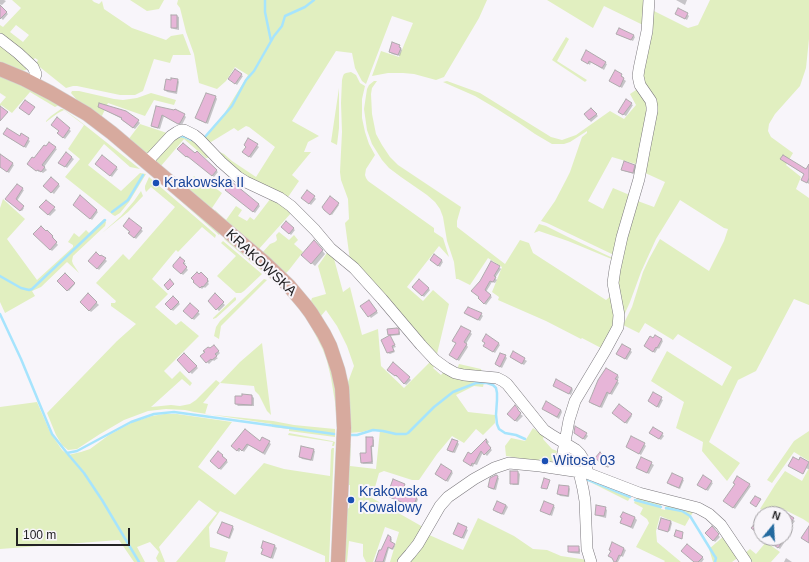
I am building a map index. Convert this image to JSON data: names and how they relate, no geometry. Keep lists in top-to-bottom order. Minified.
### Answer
{"streets":{"main road":["KRAKOWSKA"]},"places":["Krakowska II","Witosa 03","Krakowska Kowalowy"],"scale_bar":"100 m","north":"top"}
